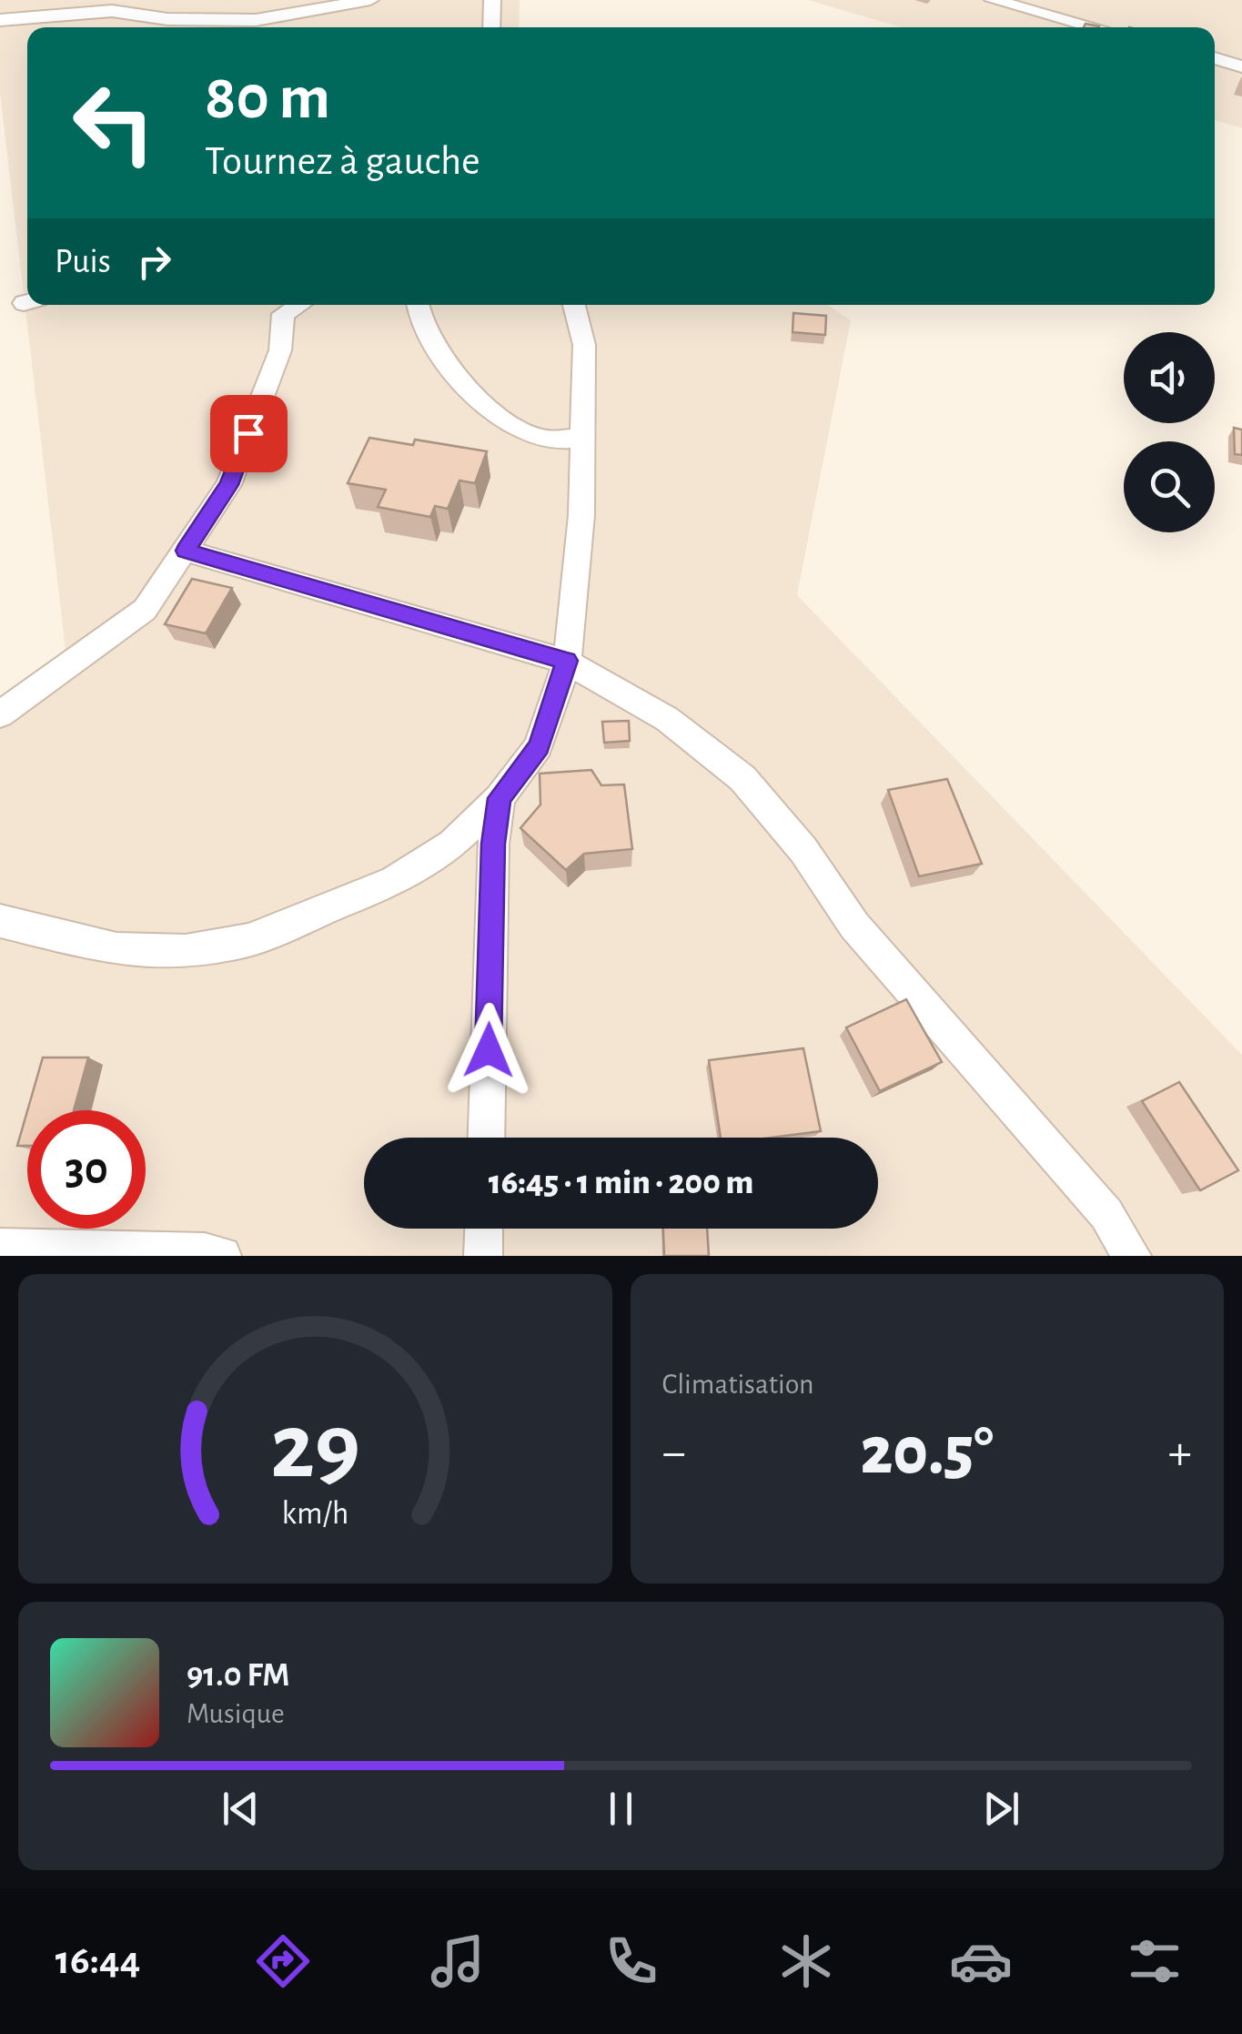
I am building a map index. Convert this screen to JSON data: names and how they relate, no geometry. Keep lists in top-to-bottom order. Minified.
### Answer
{"page":{"turn":["80 m","Tournez à gauche"],"then":"Puis","limit":"30","trip":"16:45 · 1 min · 200 m","tile":"Climatisation","heat":["−","20.5°","+"],"song":["91.0 FM","Musique"],"tabs":"16:44","gauge":["29","km/h"]}}
